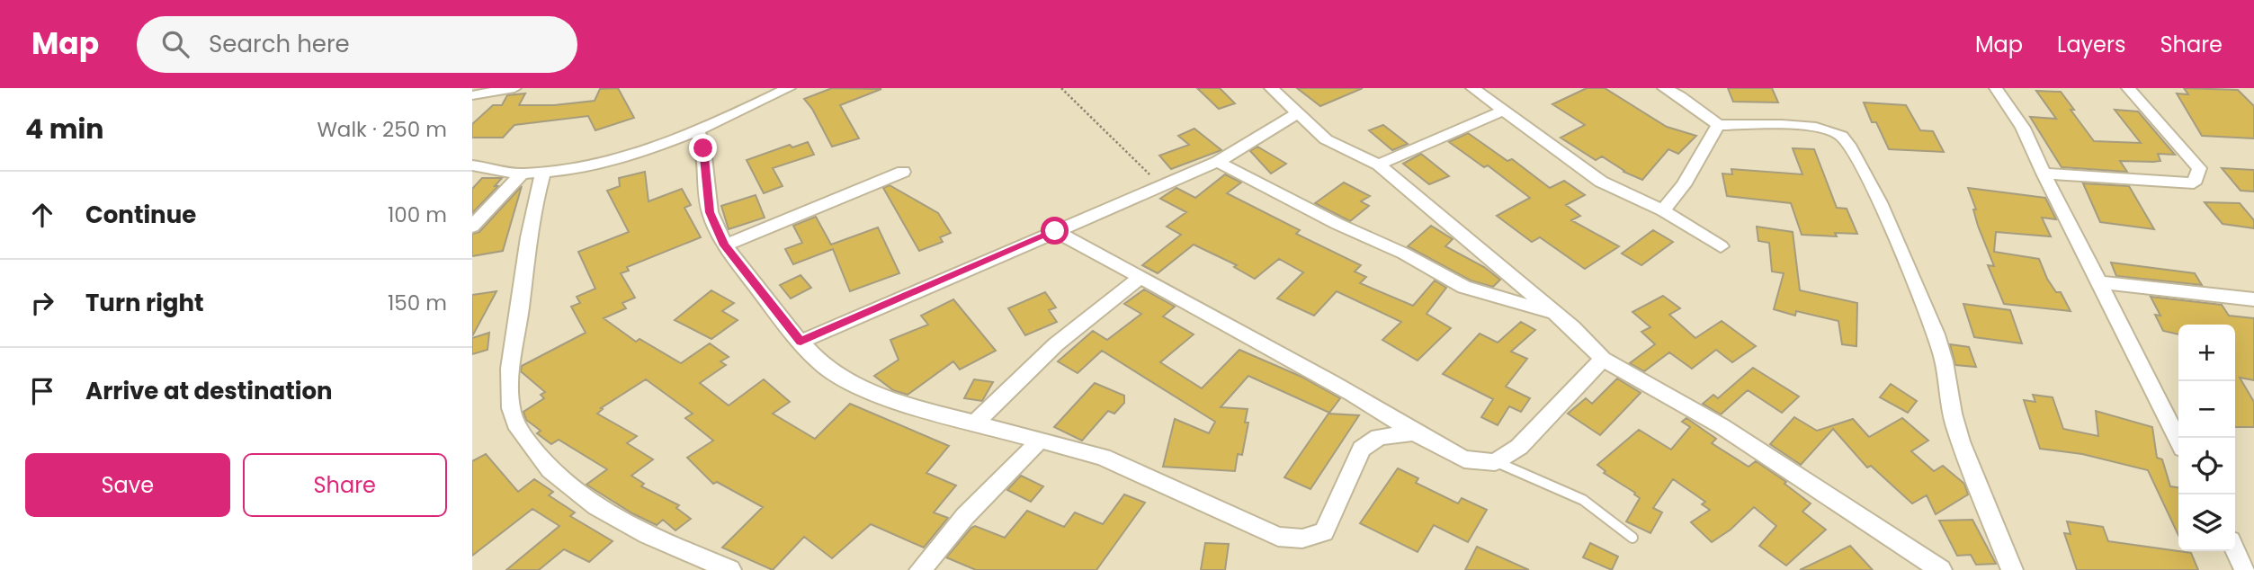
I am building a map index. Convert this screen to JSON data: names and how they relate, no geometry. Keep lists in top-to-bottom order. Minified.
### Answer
{"page":{"header":"Map","search":"Search here","nav":["Map","Layers","Share"],"heading":["4 min","Walk · 250 m"],"list":[["Continue","100 m"],["Turn right","150 m"],"Arrive at destination"],"map_buttons":["+","−"],"buttons":["Save","Share"]}}
